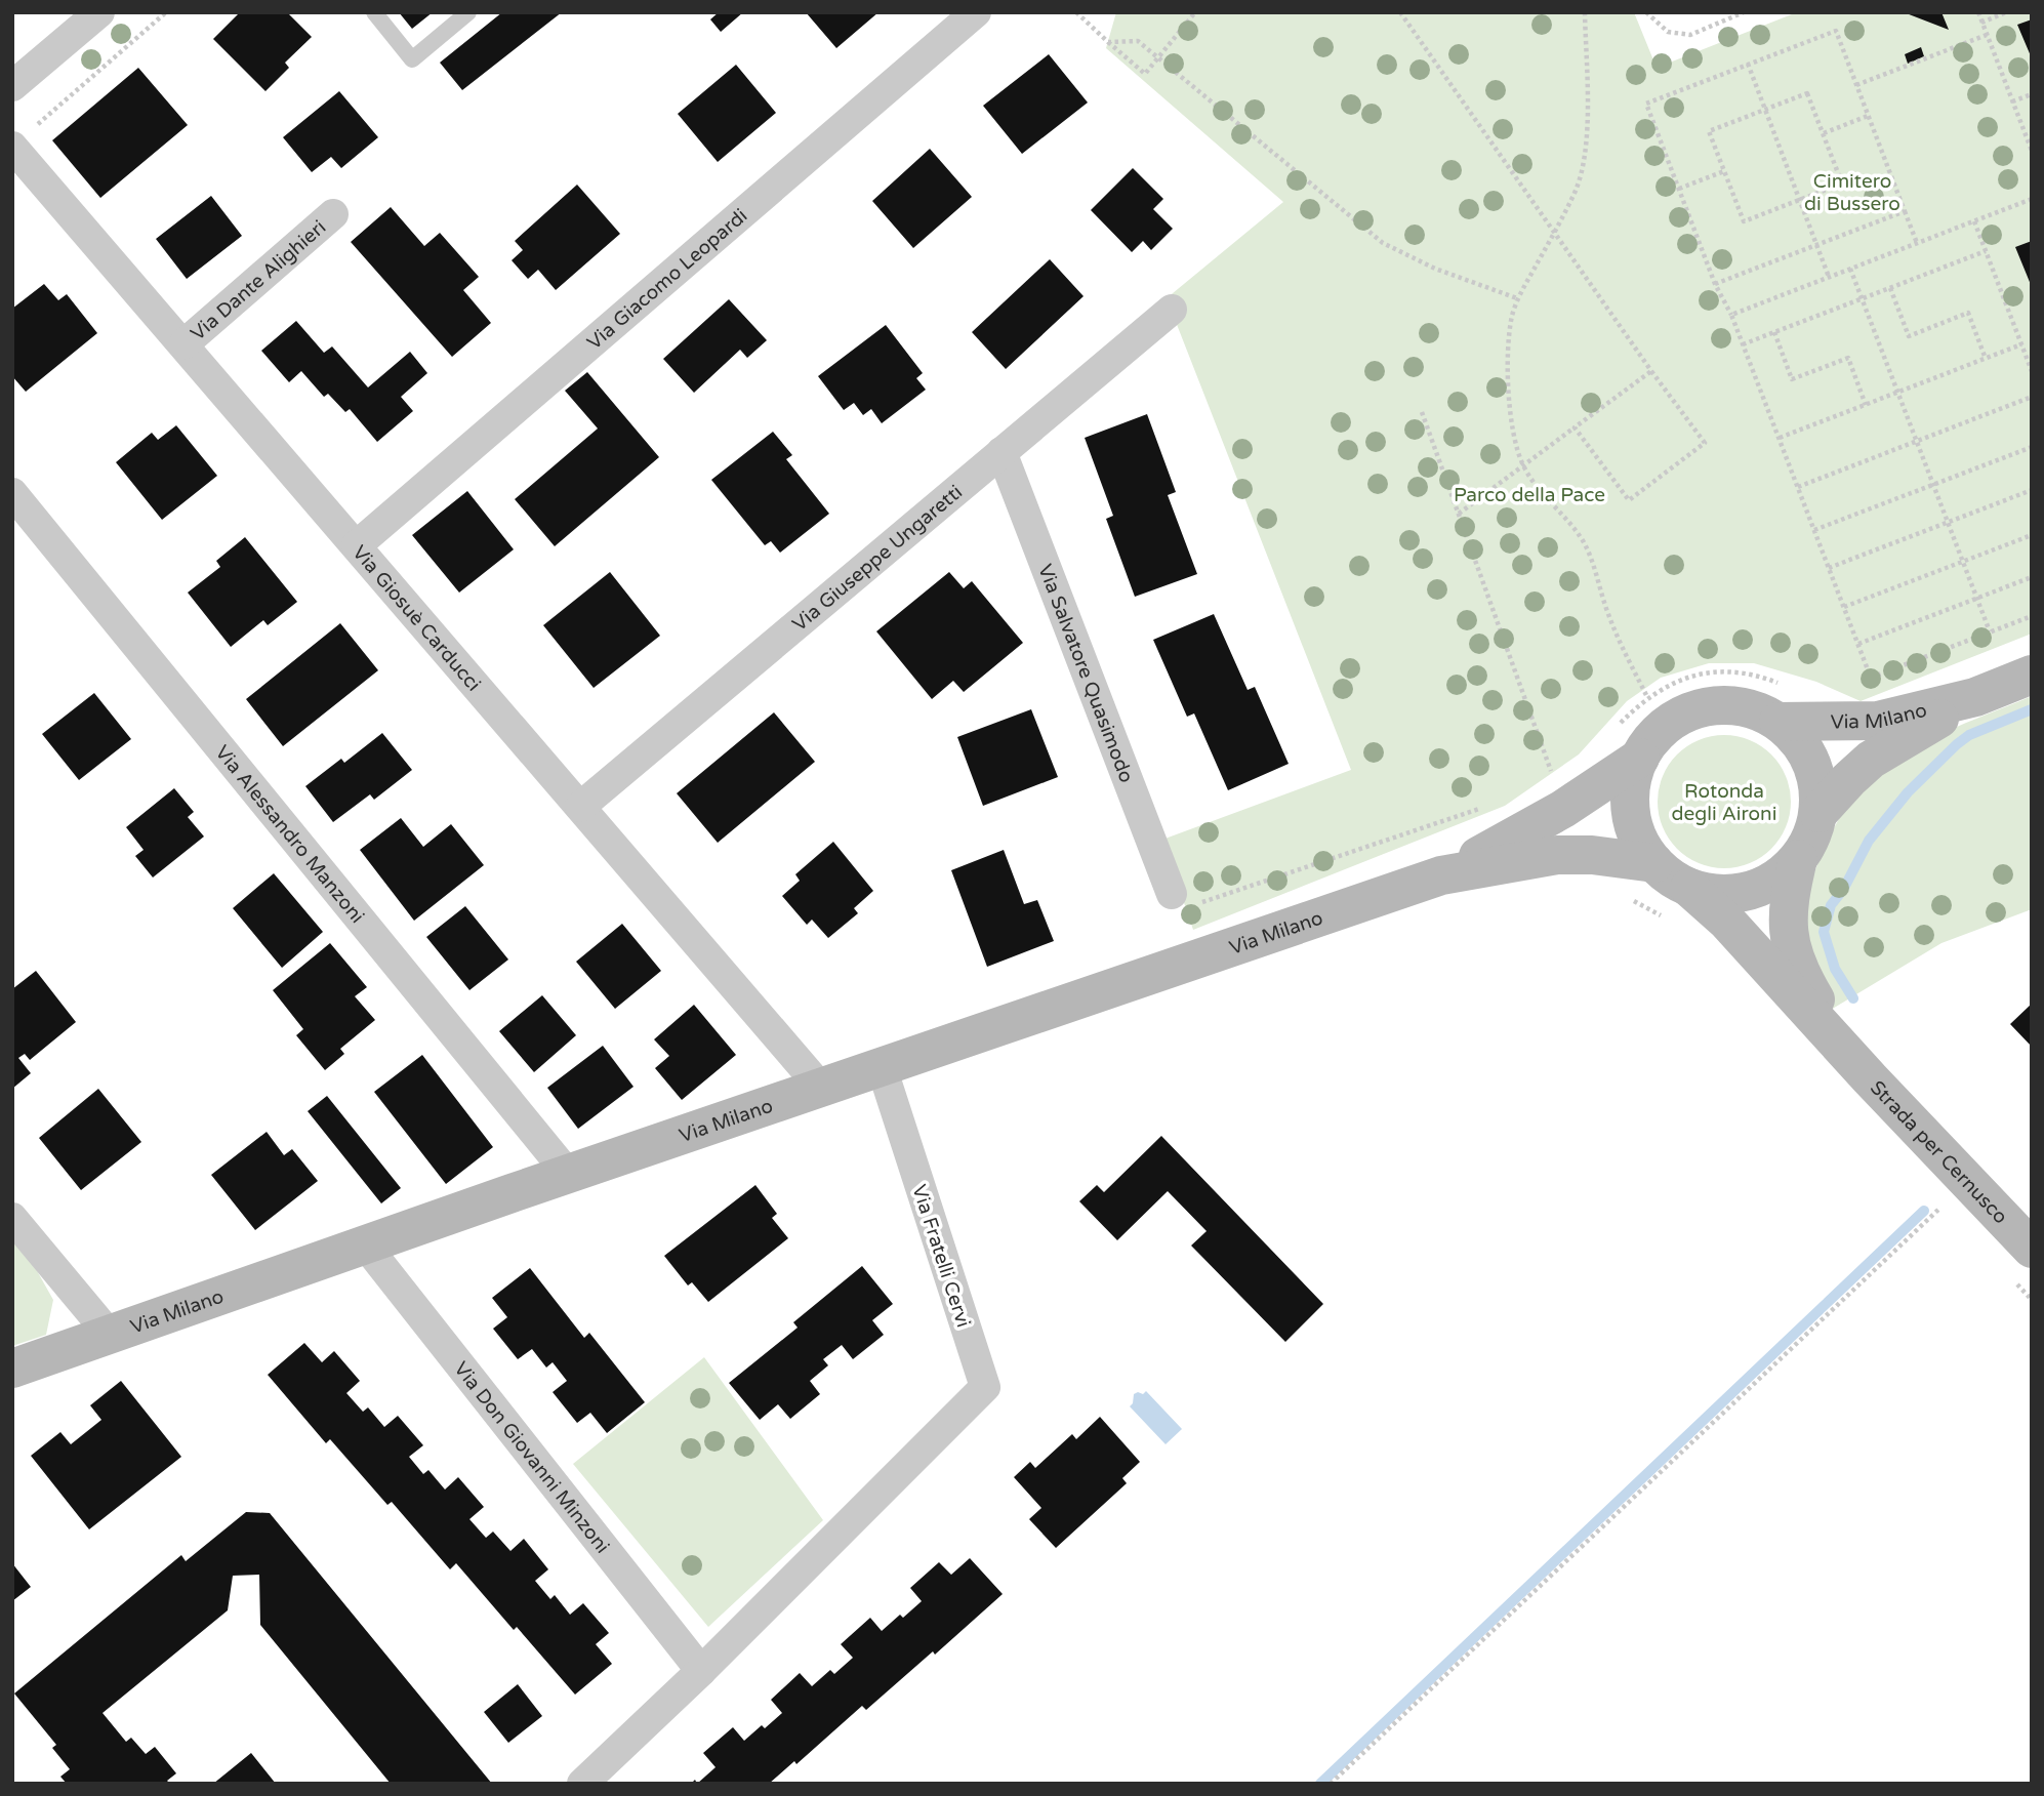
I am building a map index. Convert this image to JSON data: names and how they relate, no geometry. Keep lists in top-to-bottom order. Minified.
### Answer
{"streets":{"street":["Via Giacomo Leopardi","Via Dante Alighieri","Via Giuseppe Ungaretti","Via Giosuè Carducci","Via Salvatore Quasimodo","Via Milano","Via Alessandro Manzoni","Strada per Cernusco","Via Fratelli Cervi","Via Don Giovanni Minzoni"]},"crossings":[["Via Giacomo Leopardi","Via Giosuè Carducci"],["Via Dante Alighieri","Via Giosuè Carducci"],["Via Giuseppe Ungaretti","Via Giosuè Carducci"],["Via Giuseppe Ungaretti","Via Salvatore Quasimodo"],["Via Giosuè Carducci","Via Milano"],["Via Milano","Via Alessandro Manzoni"],["Via Milano","Strada per Cernusco"],["Via Milano","Via Fratelli Cervi"],["Via Milano","Via Don Giovanni Minzoni"],["Via Fratelli Cervi","Via Don Giovanni Minzoni"]],"parks":["Cimitero di Bussero","Parco della Pace","Rotonda degli Aironi"]}
